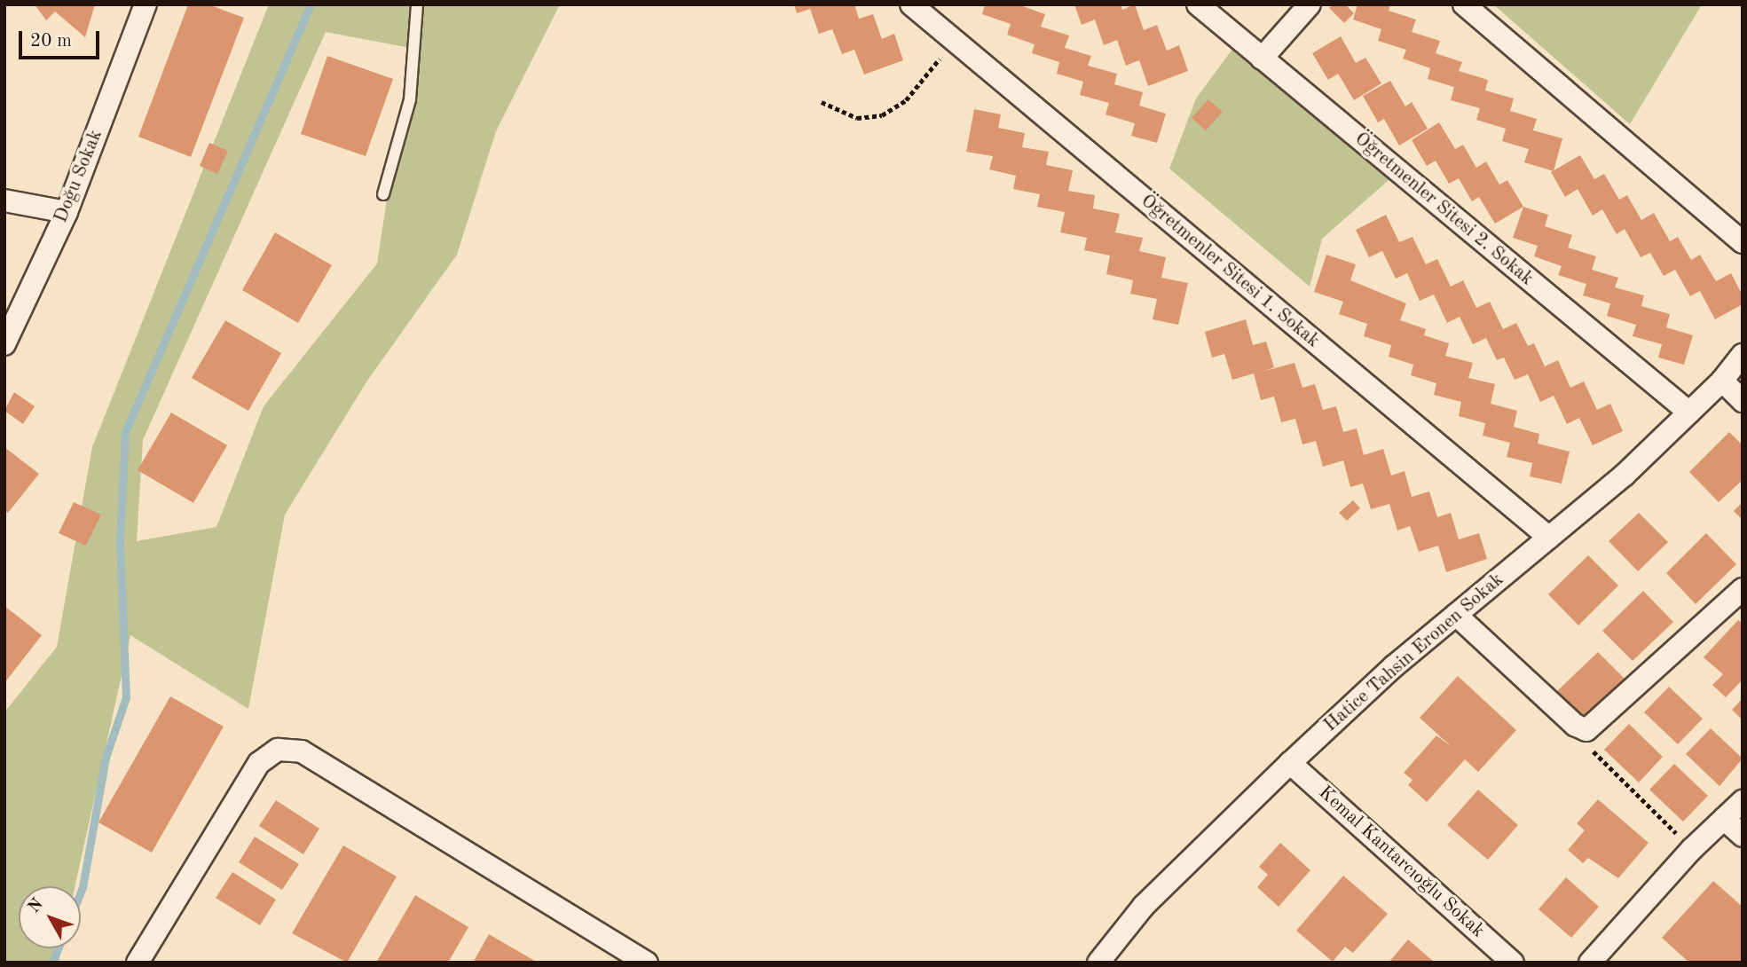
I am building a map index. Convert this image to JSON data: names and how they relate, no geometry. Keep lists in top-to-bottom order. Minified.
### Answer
{"streets":{"street":["Doğu Sokak","Öğretmenler Sitesi 2. Sokak","Öğretmenler Sitesi 1. Sokak","Hatice Tahsin Eronen Sokak","Kemal Kantarcıoğlu Sokak"]},"crossings":[["Öğretmenler Sitesi 2. Sokak","Hatice Tahsin Eronen Sokak"],["Öğretmenler Sitesi 1. Sokak","Hatice Tahsin Eronen Sokak"],["Hatice Tahsin Eronen Sokak","Kemal Kantarcıoğlu Sokak"]],"scale_bar":"20 m","north":"top left"}
